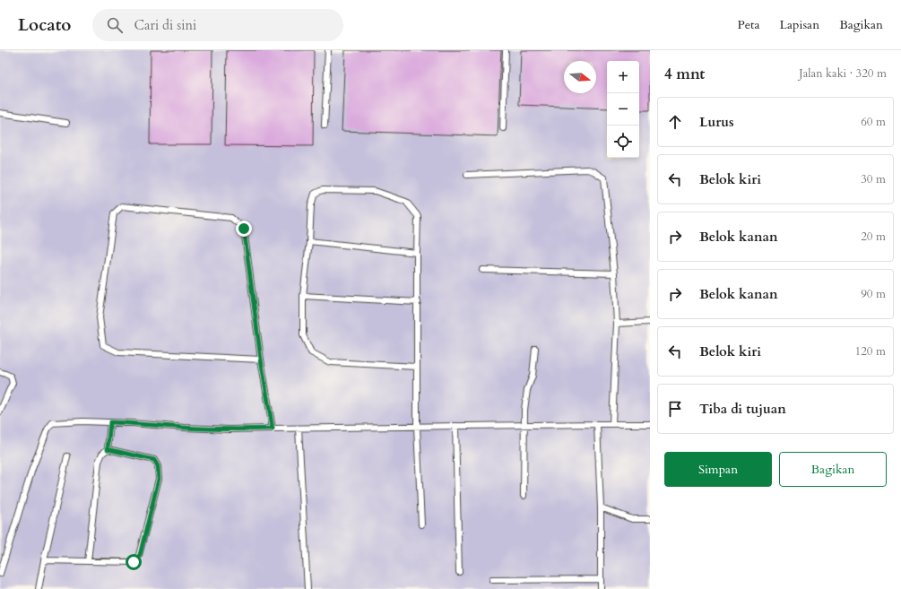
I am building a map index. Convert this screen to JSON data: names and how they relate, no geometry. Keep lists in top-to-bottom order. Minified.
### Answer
{"north":"right","page":{"header":"Locato","search":"Cari di sini","nav":["Peta","Lapisan","Bagikan"],"heading":["4 mnt","Jalan kaki · 320 m"],"map_buttons":["+","−"],"list":[["Lurus","60 m"],["Belok kiri","30 m"],["Belok kanan","20 m"],["Belok kanan","90 m"],["Belok kiri","120 m"],"Tiba di tujuan"],"buttons":["Simpan","Bagikan"]}}
